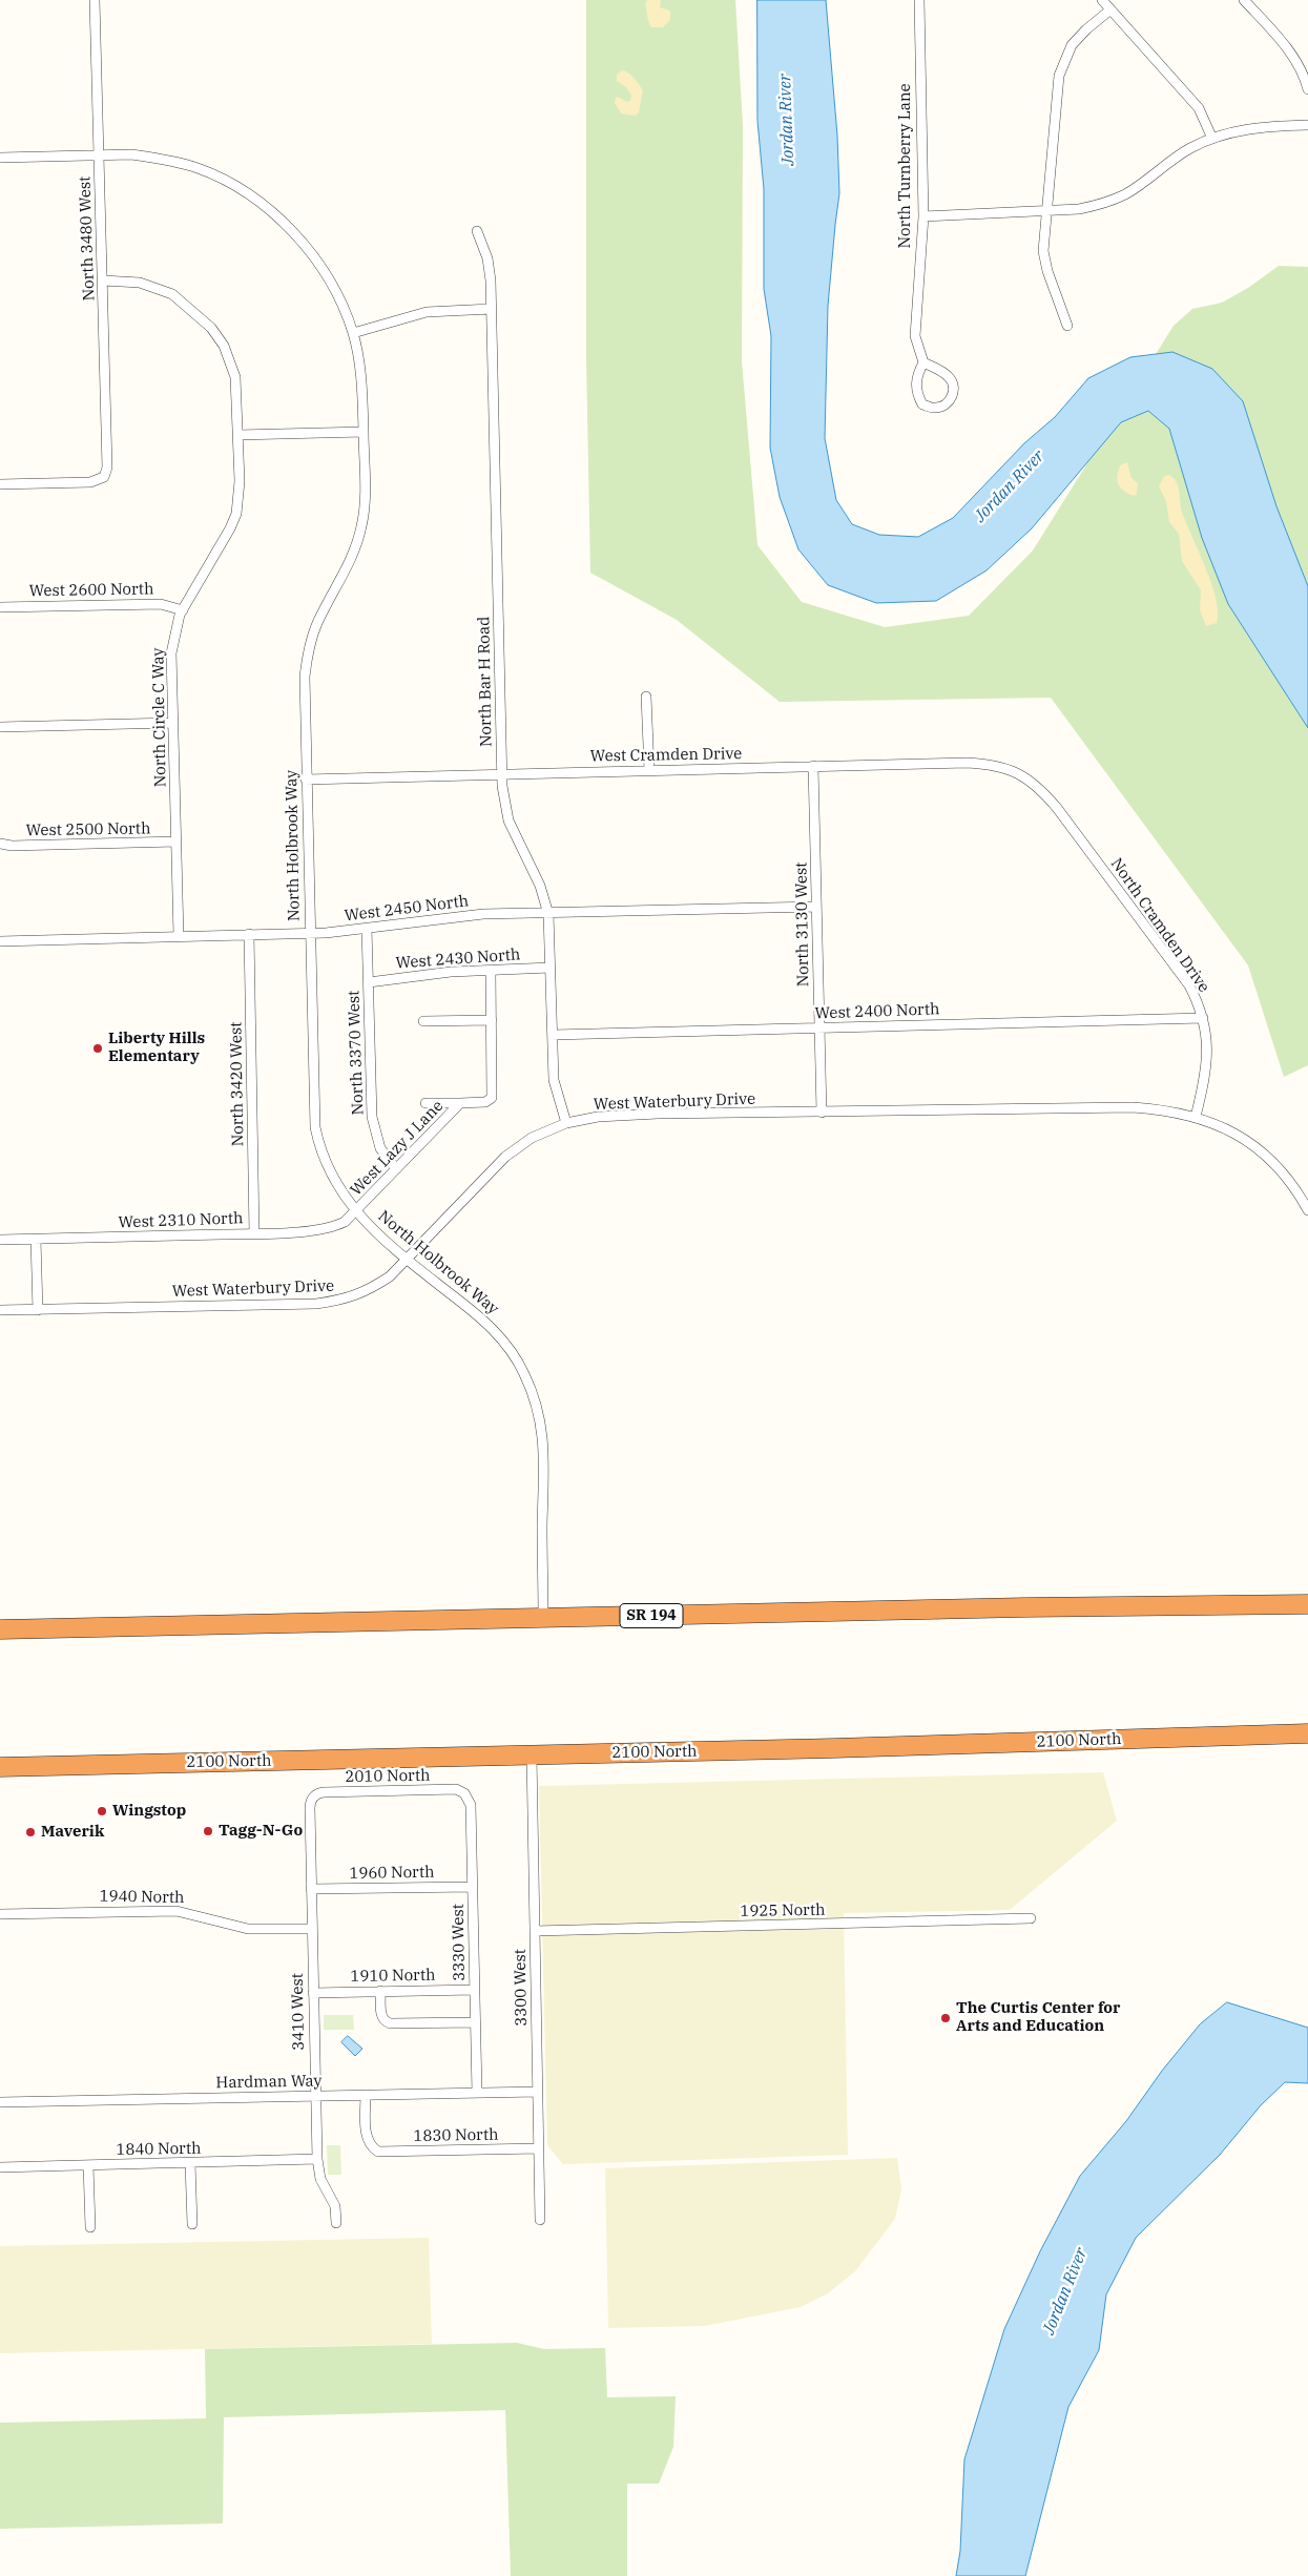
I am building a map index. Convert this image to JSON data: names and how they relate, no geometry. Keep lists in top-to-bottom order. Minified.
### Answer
{"streets":{"highway":["SR 194","2100 North"],"street":["North Turnberry Lane","North 3480 West","West 2600 North","North Bar H Road","North Circle C Way","West Cramden Drive","West 2500 North","North Holbrook Way","West 2450 North","North 3130 West","North Cramden Drive","West 2430 North","West 2400 North","North 3370 West","North 3420 West","West Waterbury Drive","West Lazy J Lane","West 2310 North","2010 North","1960 North","1940 North","1925 North","3330 West","1910 North","3300 West","3410 West","Hardman Way","1830 North","1840 North"]},"crossings":[["North 3480 West","North Circle C Way"],["North 3480 West","North Holbrook Way"],["West 2600 North","North Circle C Way"],["North Bar H Road","West Cramden Drive"],["North Bar H Road","West 2450 North"],["North Bar H Road","West 2430 North"],["North Bar H Road","West 2400 North"],["North Bar H Road","West Waterbury Drive"],["North Circle C Way","West 2500 North"],["North Circle C Way","West 2450 North"],["West Cramden Drive","North Holbrook Way"],["West Cramden Drive","North 3130 West"],["West Cramden Drive","North Cramden Drive"],["North Holbrook Way","West 2450 North"],["North Holbrook Way","West Waterbury Drive"],["North Holbrook Way","West Lazy J Lane"],["North Holbrook Way","West 2310 North"],["North Holbrook Way","SR 194"],["West 2450 North","North 3130 West"],["West 2450 North","North 3370 West"],["West 2450 North","North 3420 West"],["North 3130 West","West 2400 North"],["North 3130 West","West Waterbury Drive"],["North Cramden Drive","West 2400 North"],["North Cramden Drive","West Waterbury Drive"],["West 2430 North","North 3370 West"],["North 3370 West","West Lazy J Lane"],["North 3420 West","West 2310 North"],["West Lazy J Lane","West 2310 North"],["2100 North","3300 West"],["2010 North","3330 West"],["2010 North","3410 West"],["1960 North","3330 West"],["1960 North","3410 West"],["1940 North","3410 West"],["1925 North","3300 West"],["3330 West","1910 North"],["3330 West","Hardman Way"],["1910 North","3410 West"],["3300 West","Hardman Way"],["3300 West","1830 North"],["3410 West","Hardman Way"],["3410 West","1840 North"],["Hardman Way","1830 North"]],"water":["Jordan River"],"places":["Liberty Hills Elementary","Wingstop","Tagg-N-Go","Maverik","The Curtis Center for Arts and Education"]}
